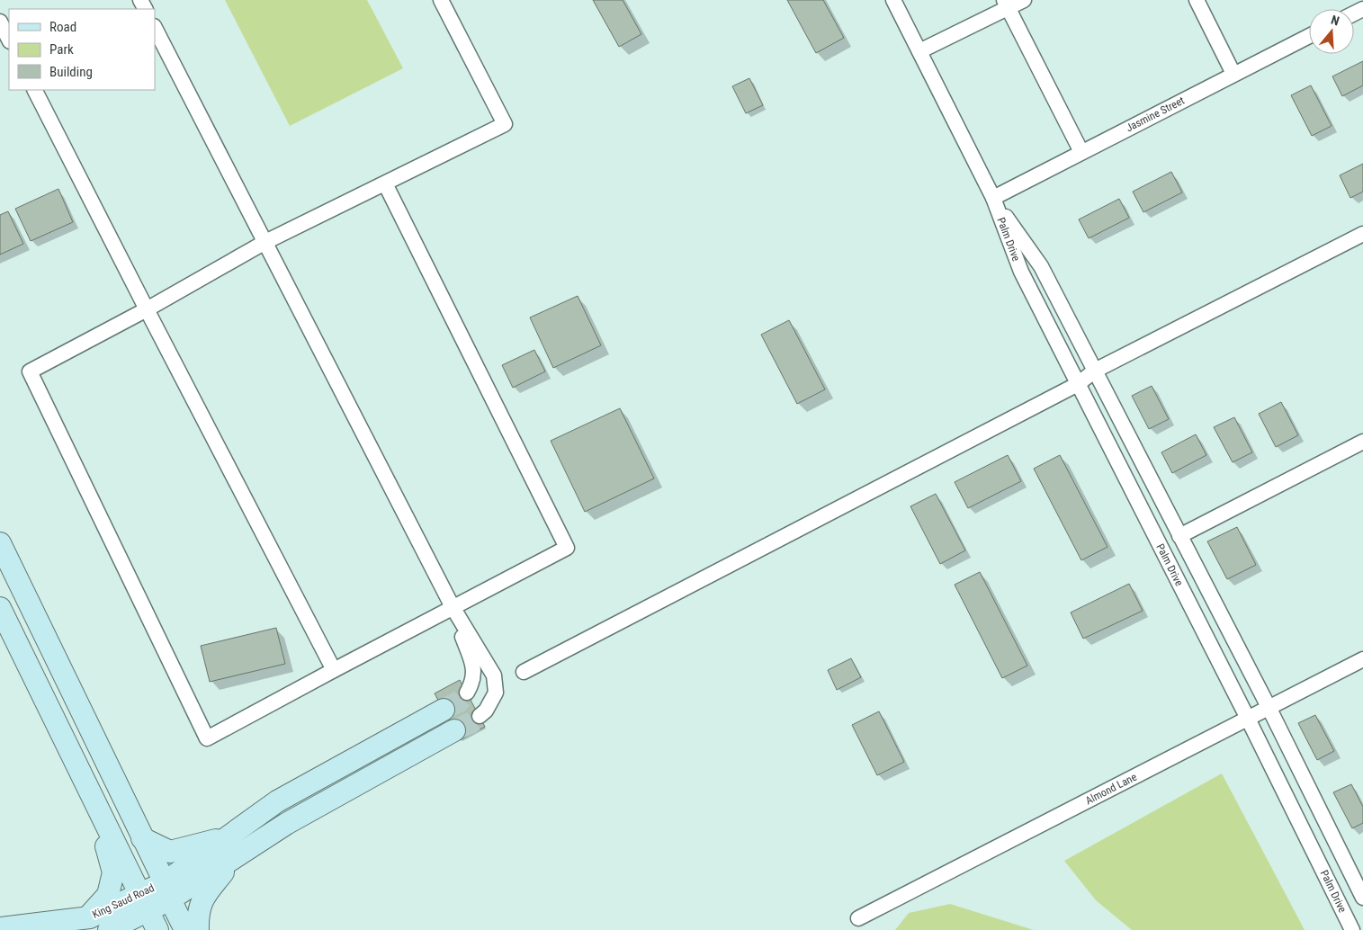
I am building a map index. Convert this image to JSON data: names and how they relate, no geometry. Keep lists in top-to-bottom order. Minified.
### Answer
{"streets":{"main road":["King Saud Road"],"street":["Jasmine Street","Palm Drive","Almond Lane"]},"crossings":[["Jasmine Street","Palm Drive"],["Palm Drive","Almond Lane"]],"legend":["Road","Park","Building"],"north":"top"}
